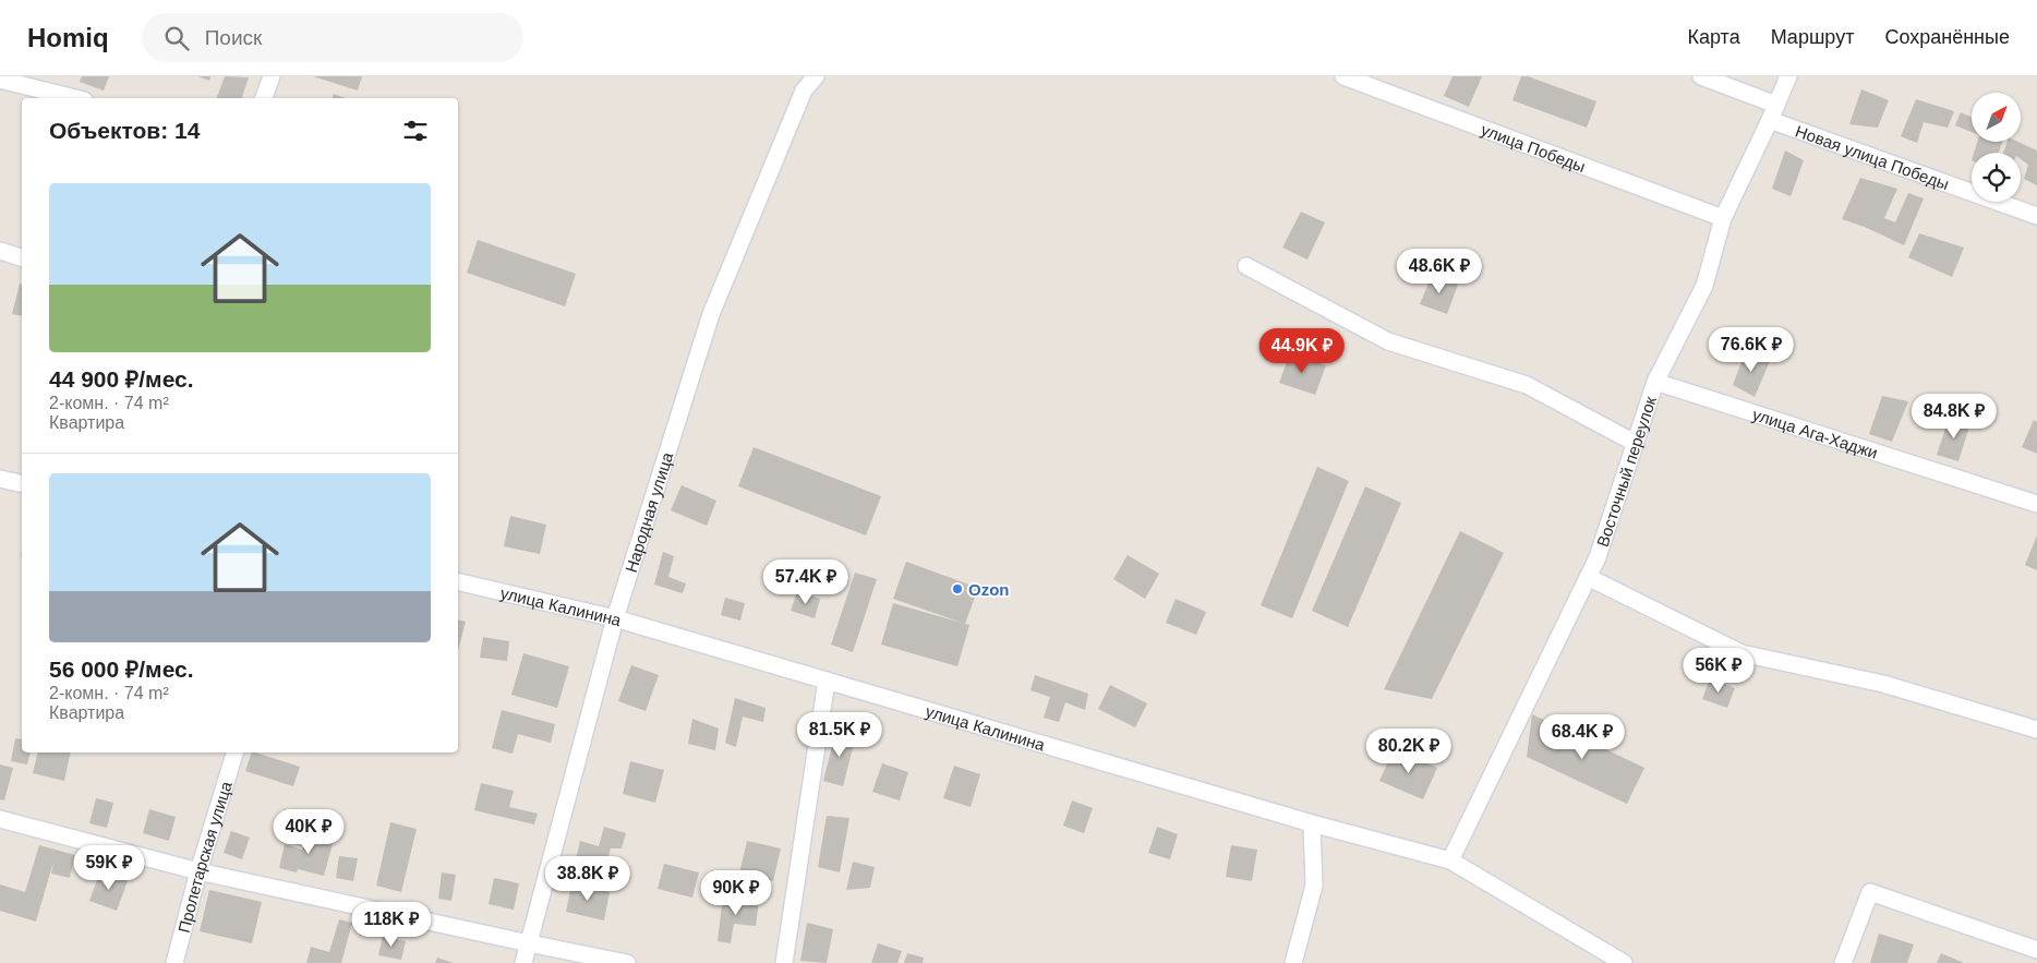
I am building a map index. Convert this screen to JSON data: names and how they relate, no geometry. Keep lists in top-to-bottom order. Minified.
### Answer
{"streets":{"street":["улица Победы","Новая улица Победы","улица Ага-Хаджи","Восточный переулок","Народная улица","улица Калинина","Пролетарская улица"]},"crossings":[["улица Победы","Восточный переулок"],["Новая улица Победы","Восточный переулок"],["улица Ага-Хаджи","Восточный переулок"],["Восточный переулок","улица Калинина"],["Народная улица","улица Калинина"]],"places":["Ozon"],"north":"top right","page":{"header":"Homiq","search":"Поиск","nav":["Карта","Маршрут","Сохранённые"],"heading":"Объектов: 14","list":[{"name":"44 900 ₽/мес.","note":"2-комн. · 74 m² · Квартира"},{"name":"56 000 ₽/мес.","note":"2-комн. · 74 m² · Квартира"}],"price":["48.6K ₽","76.6K ₽","44.9K ₽","84.8K ₽","57.4K ₽","56K ₽","81.5K ₽","68.4K ₽","80.2K ₽","40K ₽","59K ₽","38.8K ₽","90K ₽","118K ₽"]}}
